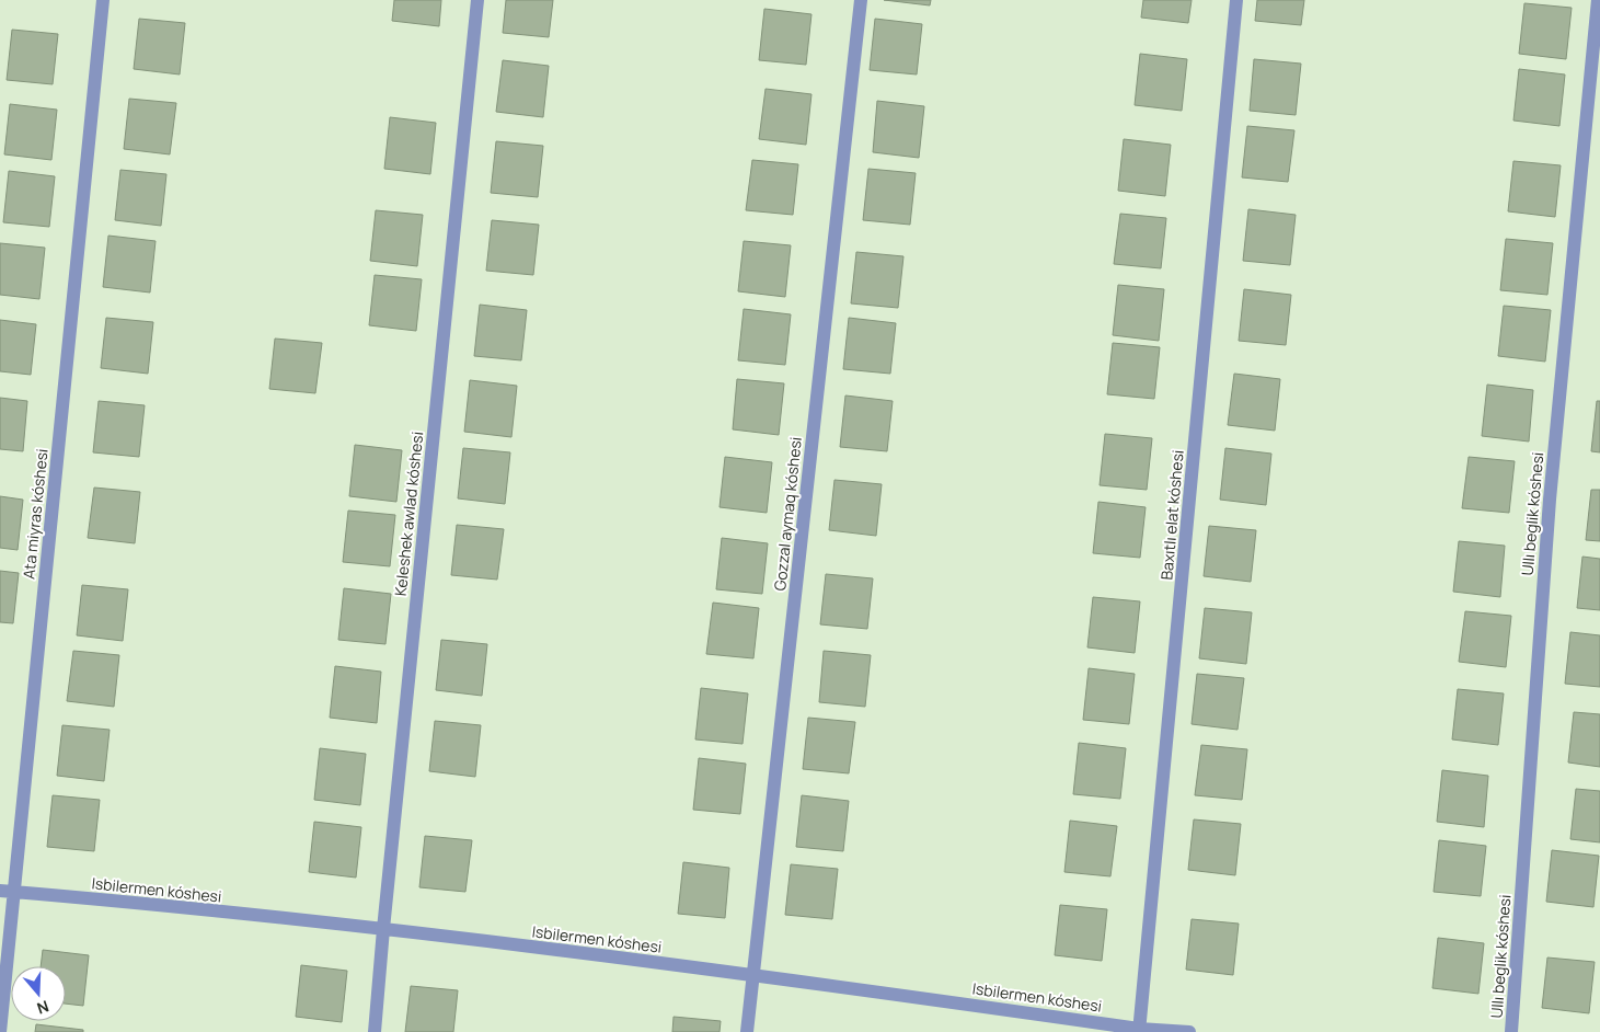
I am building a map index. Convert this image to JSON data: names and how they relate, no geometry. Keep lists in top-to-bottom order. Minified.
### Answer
{"streets":{"street":["Ata miyras kóshesi","Keleshek awlad kóshesi","Gozzal aymaq kóshesi","Ullı beglik kóshesi","Baxıtlı elat kóshesi","Isbilermen kóshesi"]},"crossings":[["Ata miyras kóshesi","Isbilermen kóshesi"],["Keleshek awlad kóshesi","Isbilermen kóshesi"],["Gozzal aymaq kóshesi","Isbilermen kóshesi"],["Baxıtlı elat kóshesi","Isbilermen kóshesi"]],"north":"bottom"}
